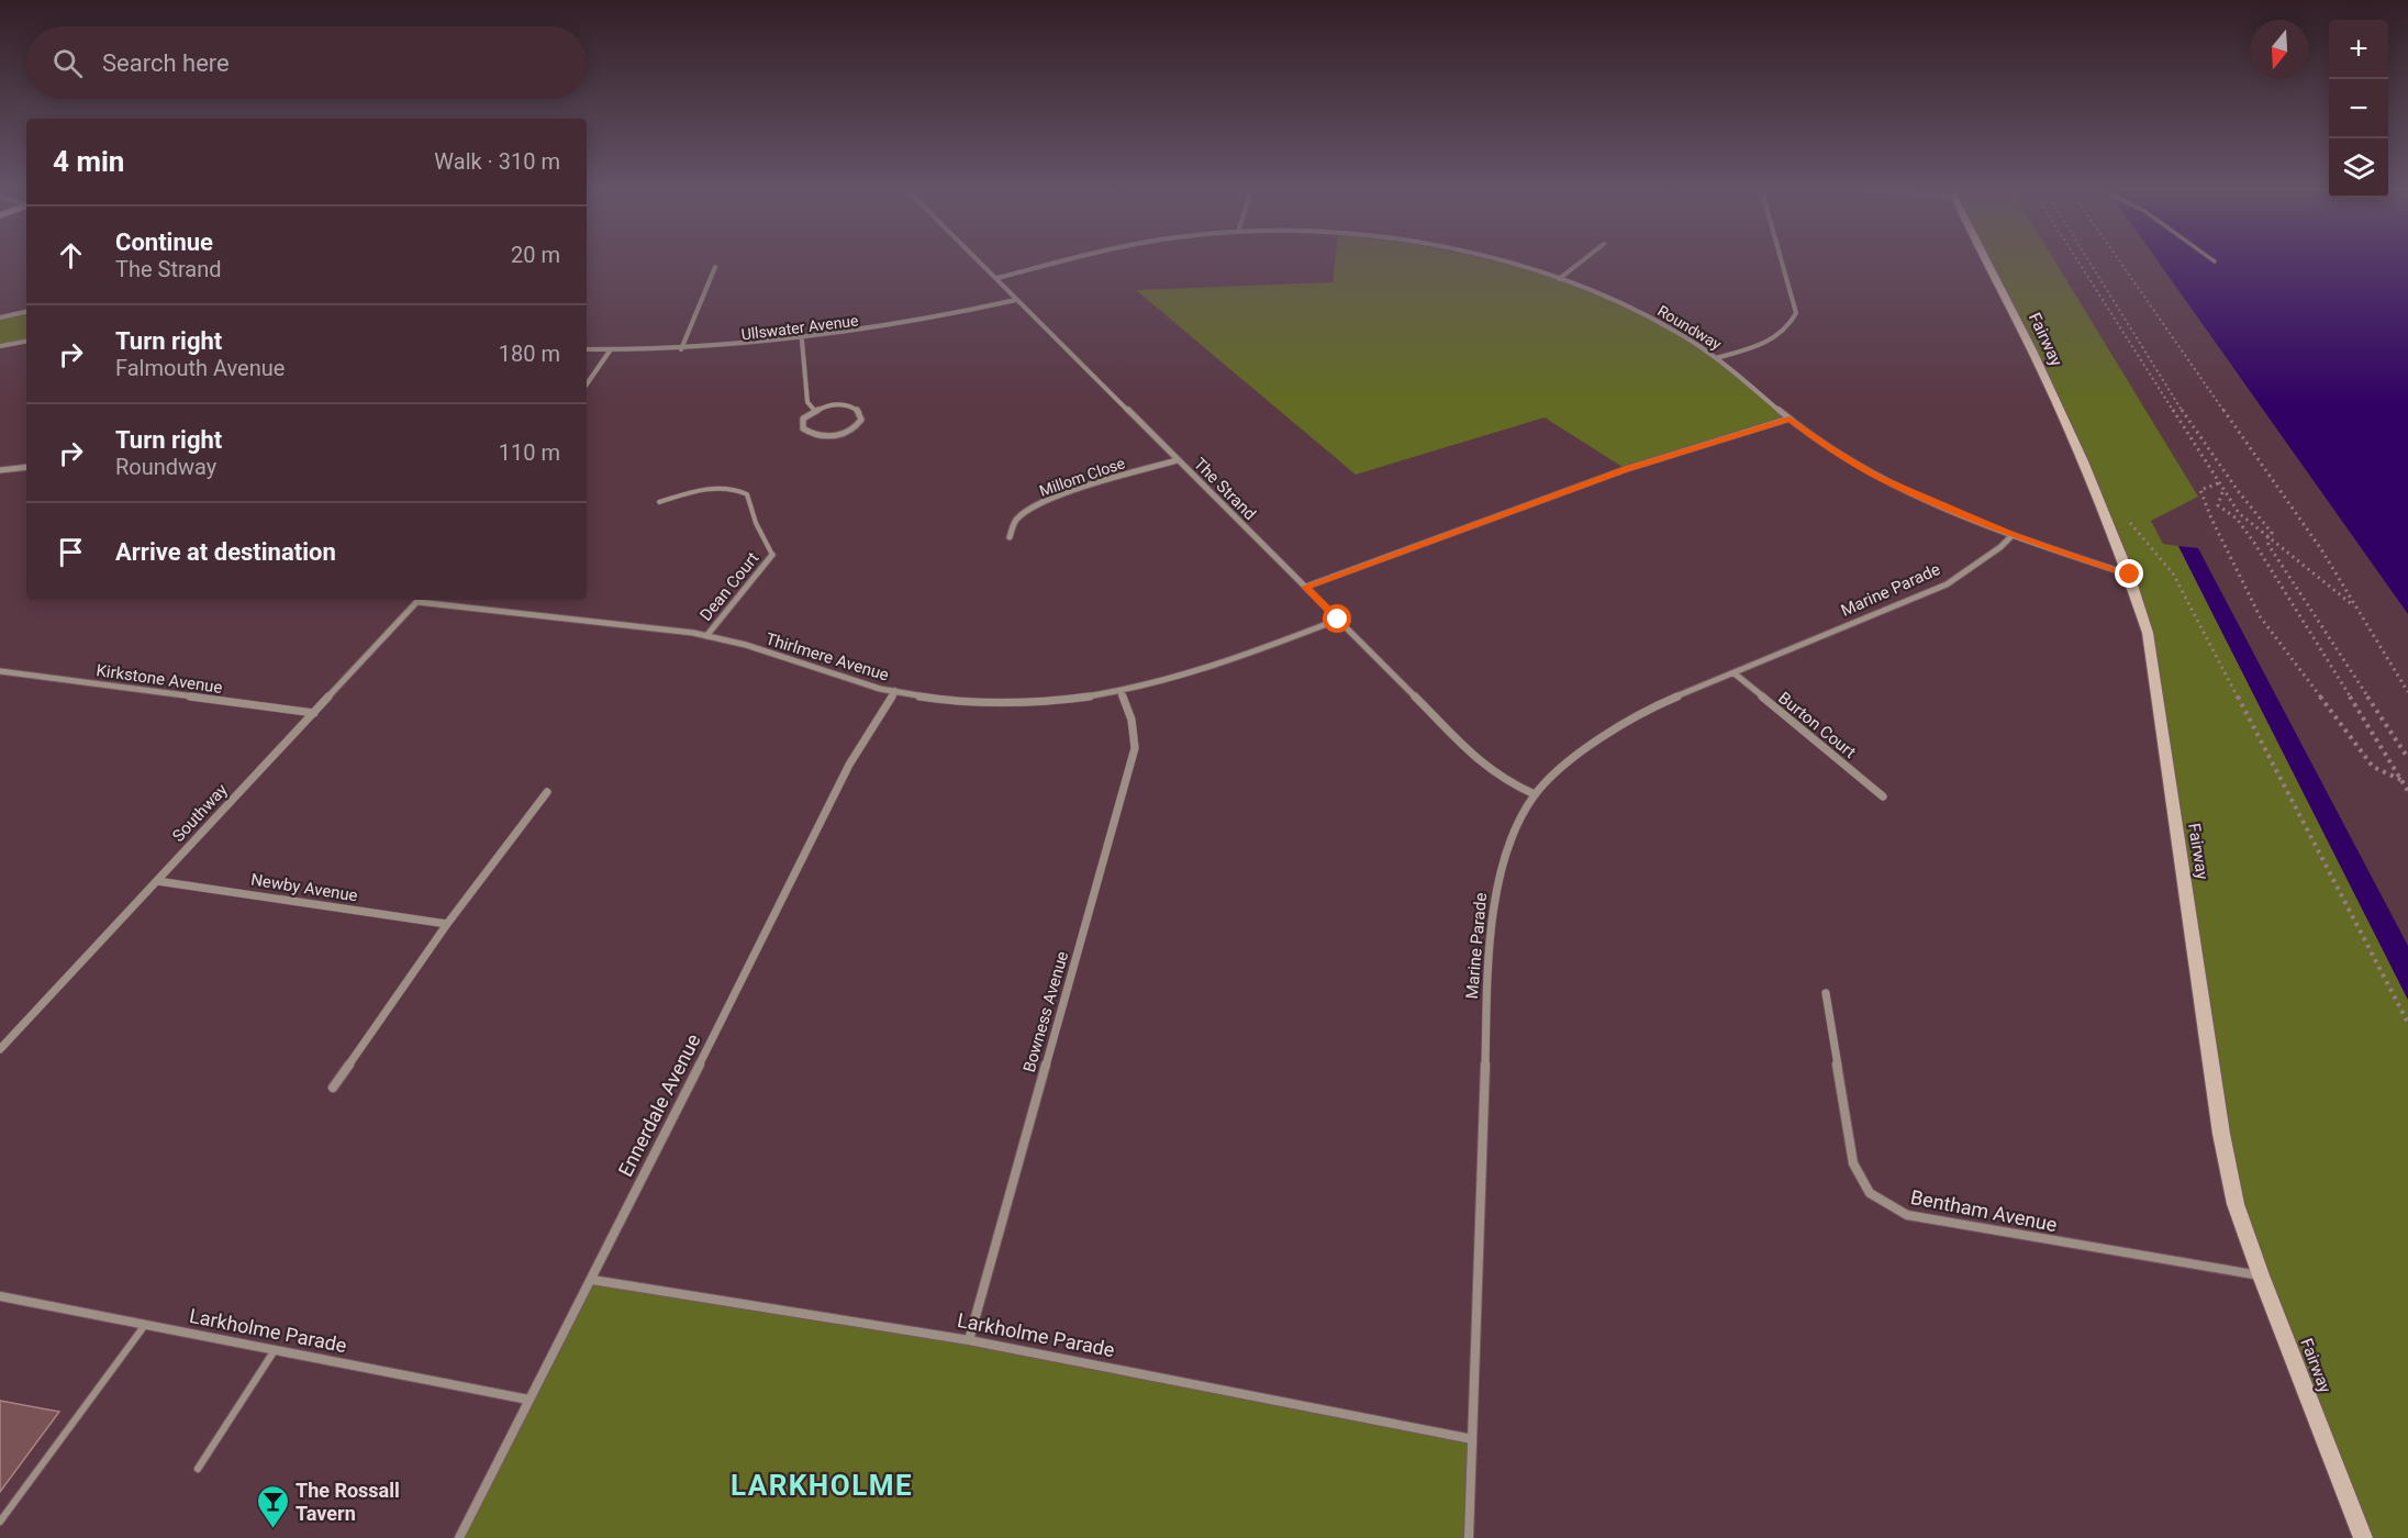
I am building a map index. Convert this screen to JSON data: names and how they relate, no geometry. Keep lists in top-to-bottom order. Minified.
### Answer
{"streets":{"street":["Ullswater Avenue","Roundway","Fairway","Millom Close","The Strand","Dean Court","Marine Parade","Thirlmere Avenue","Kirkstone Avenue","Burton Court","Southway","Newby Avenue","Bowness Avenue","Ennerdale Avenue","Bentham Avenue","Larkholme Parade"]},"crossings":[["Ullswater Avenue","The Strand"],["Roundway","Fairway"],["Roundway","The Strand"],["Roundway","Marine Parade"],["Fairway","Bentham Avenue"],["Millom Close","The Strand"],["The Strand","Marine Parade"],["The Strand","Thirlmere Avenue"],["Dean Court","Thirlmere Avenue"],["Marine Parade","Burton Court"],["Marine Parade","Larkholme Parade"],["Thirlmere Avenue","Southway"],["Thirlmere Avenue","Bowness Avenue"],["Thirlmere Avenue","Ennerdale Avenue"],["Kirkstone Avenue","Southway"],["Southway","Newby Avenue"],["Bowness Avenue","Larkholme Parade"],["Ennerdale Avenue","Larkholme Parade"]],"districts":["LARKHOLME"],"places":{"bar":["The Rossall Tavern"]},"north":"bottom","page":{"map_buttons":["+","−"],"search":"Search here","heading":["4 min","Walk · 310 m"],"list":[["Continue","The Strand","20 m"],["Turn right","Falmouth Avenue","180 m"],["Turn right","Roundway","110 m"],"Arrive at destination"]}}
